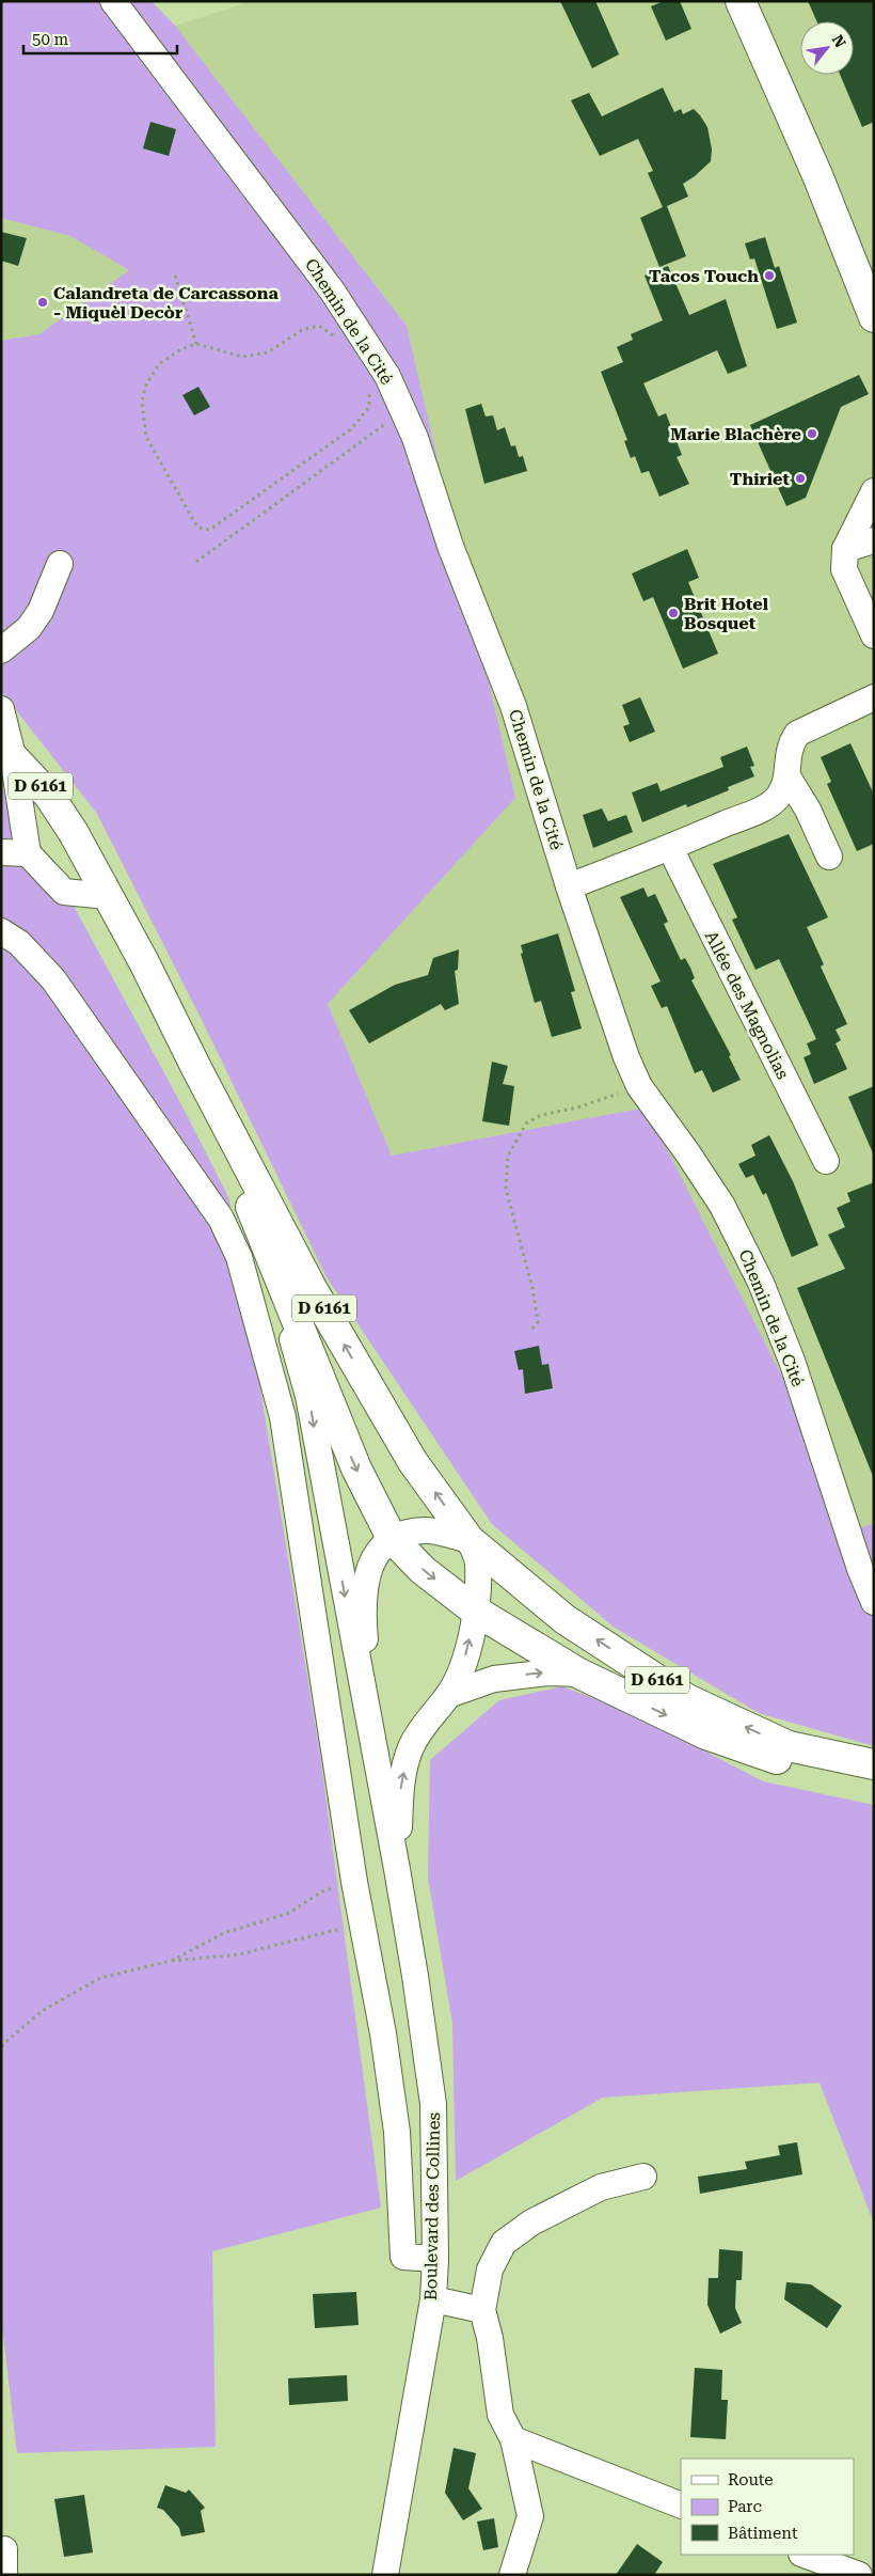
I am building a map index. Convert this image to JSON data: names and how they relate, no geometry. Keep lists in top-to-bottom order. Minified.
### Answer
{"streets":{"main road":["D 6161"],"street":["Chemin de la Cité","Allée des Magnolias","Boulevard des Collines"]},"places":["Tacos Touch","Calandreta de Carcassona - Miquèl Decòr","Marie Blachère","Thiriet","Brit Hotel Bosquet"],"legend":["Route","Parc","Bâtiment"],"scale_bar":"50 m","north":"top right"}
